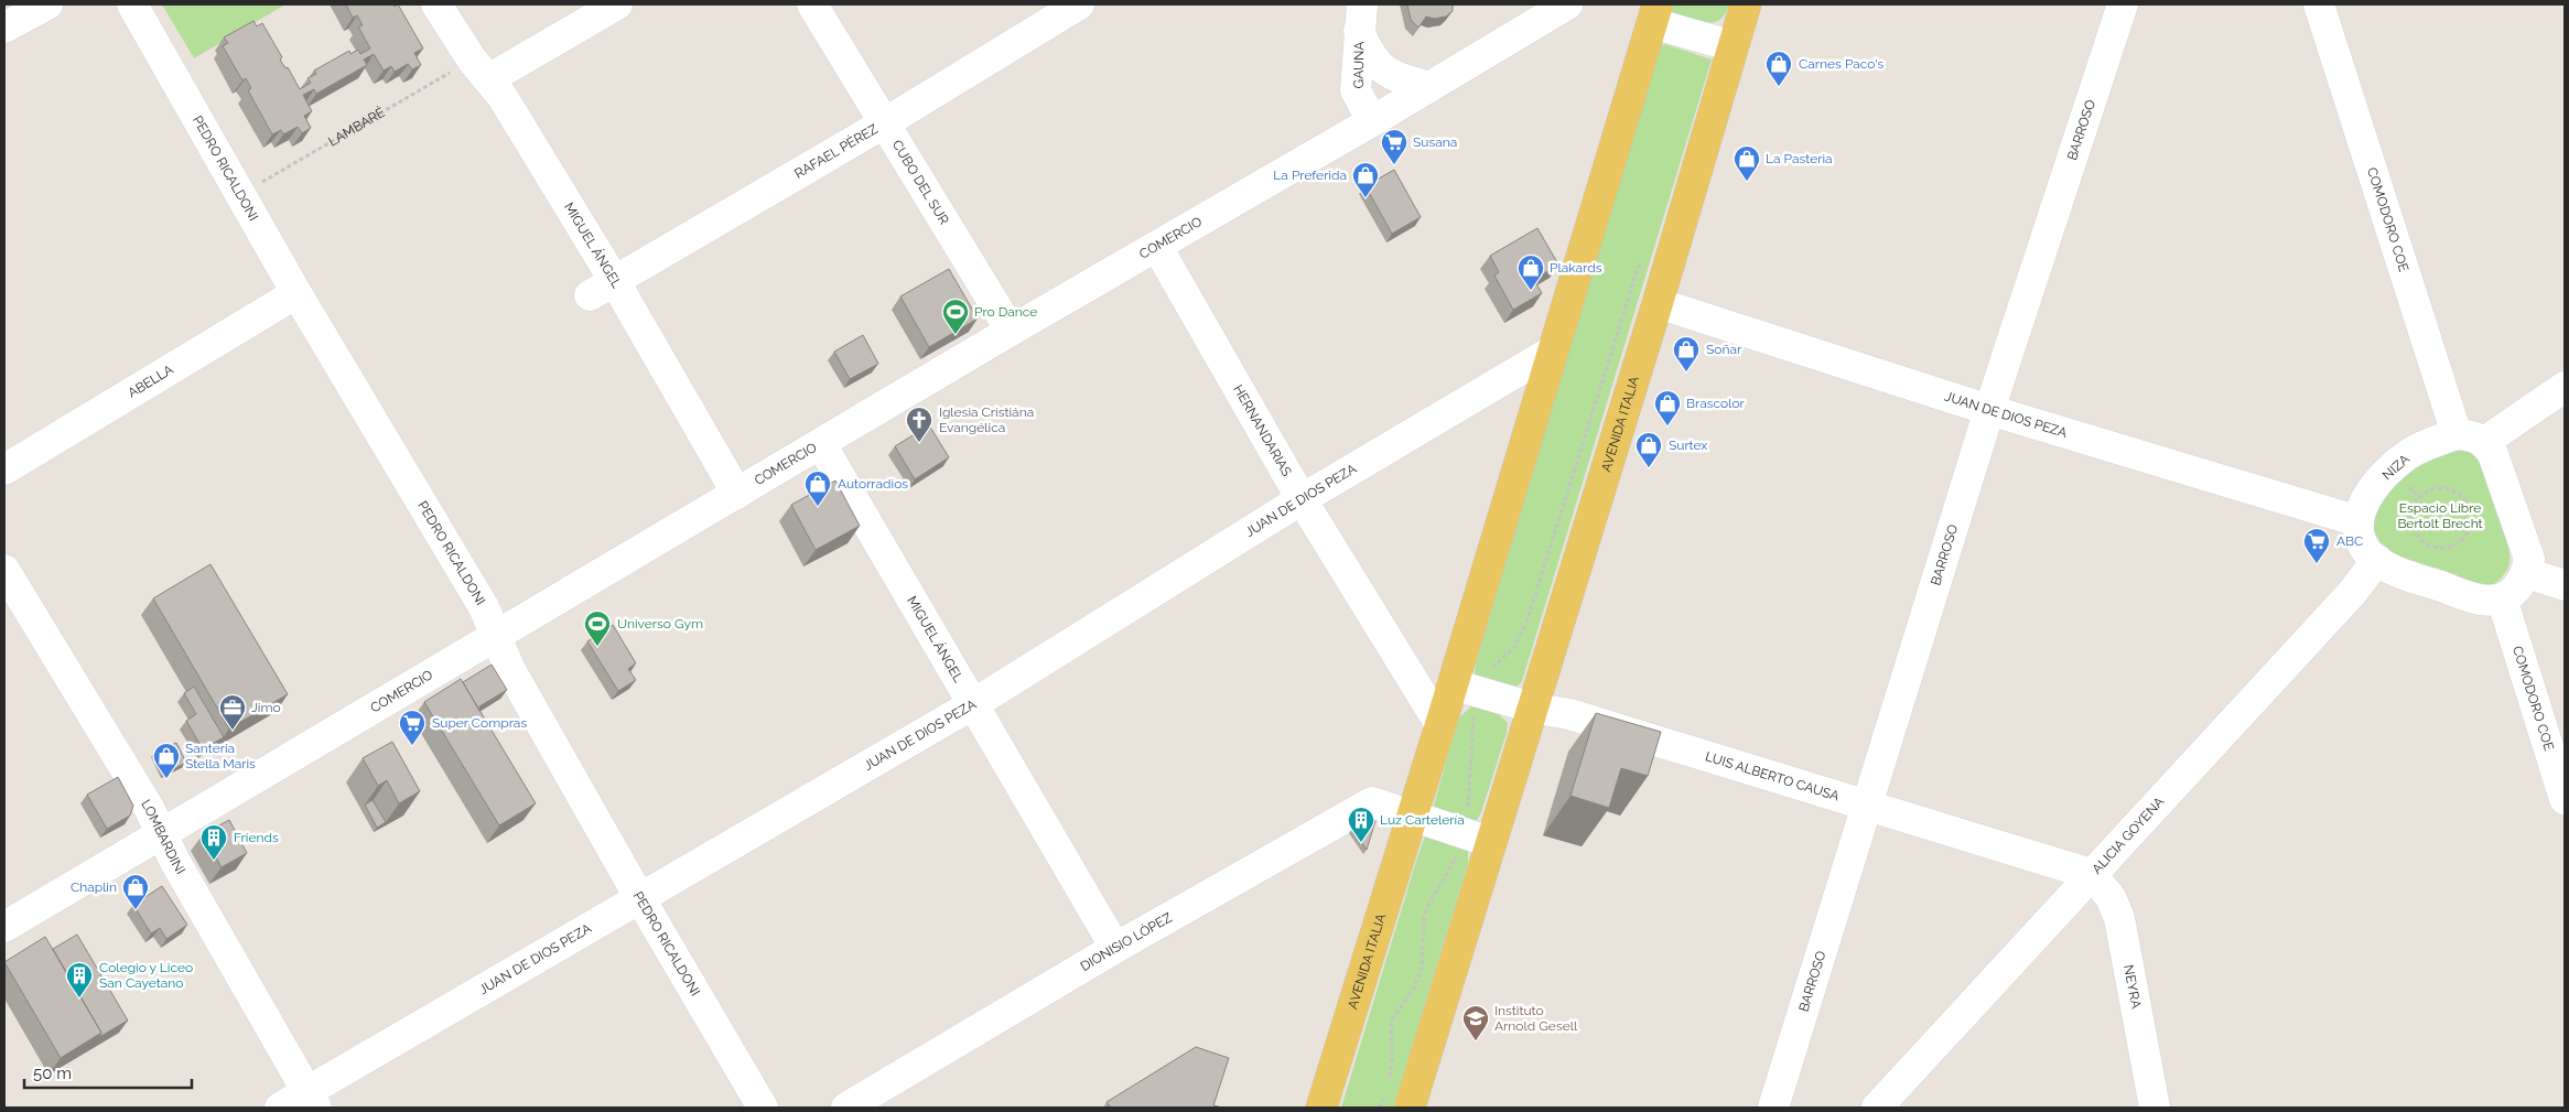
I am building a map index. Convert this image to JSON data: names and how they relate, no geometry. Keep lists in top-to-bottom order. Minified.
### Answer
{"streets":{"main road":["AVENIDA ITALIA"],"street":["GAUNA","BARROSO","RAFAEL PÉREZ","PEDRO RICALDONI","CUBO DEL SUR","COMODORO COE","COMERCIO","MIGUEL ÁNGEL","ABELLA","JUAN DE DIOS PEZA","HERNANDARIAS","NIZA","LUIS ALBERTO CAUSA","ALICIA GOYENA","LOMBARDINI","DIONISIO LÓPEZ","NEYRA"],"path":["LAMBARÉ"]},"crossings":[["GAUNA","COMERCIO"],["LAMBARÉ","PEDRO RICALDONI"],["LAMBARÉ","MIGUEL ÁNGEL"],["BARROSO","JUAN DE DIOS PEZA"],["BARROSO","LUIS ALBERTO CAUSA"],["RAFAEL PÉREZ","CUBO DEL SUR"],["RAFAEL PÉREZ","MIGUEL ÁNGEL"],["PEDRO RICALDONI","COMERCIO"],["PEDRO RICALDONI","ABELLA"],["PEDRO RICALDONI","JUAN DE DIOS PEZA"],["CUBO DEL SUR","COMERCIO"],["COMODORO COE","NIZA"],["COMERCIO","MIGUEL ÁNGEL"],["COMERCIO","HERNANDARIAS"],["COMERCIO","LOMBARDINI"],["MIGUEL ÁNGEL","JUAN DE DIOS PEZA"],["MIGUEL ÁNGEL","DIONISIO LÓPEZ"],["JUAN DE DIOS PEZA","AVENIDA ITALIA"],["JUAN DE DIOS PEZA","HERNANDARIAS"],["JUAN DE DIOS PEZA","NIZA"],["JUAN DE DIOS PEZA","LOMBARDINI"],["AVENIDA ITALIA","HERNANDARIAS"],["AVENIDA ITALIA","LUIS ALBERTO CAUSA"],["AVENIDA ITALIA","DIONISIO LÓPEZ"],["LUIS ALBERTO CAUSA","ALICIA GOYENA"],["LUIS ALBERTO CAUSA","NEYRA"],["ALICIA GOYENA","NEYRA"]],"parks":["Espacio Libre Bertolt Brecht"],"places":{"shop":["Carnes Paco's","La Pasteria","La Preferida","Plakards","Soñar","Brascolor","Surtex","Autorradios","Santeria Stella Maris","Chaplin"],"supermarket":["Susana","ABC","Super Compras"],"sports":["Pro Dance","Universo Gym"],"church":["Iglesia Cristiána Evangélica"],"office":["Jimo"],"building":["Luz Cartelería","Friends","Colegio y Liceo San Cayetano"],"school or university":["Instituto Arnold Gesell"]},"scale_bar":"50 m"}
